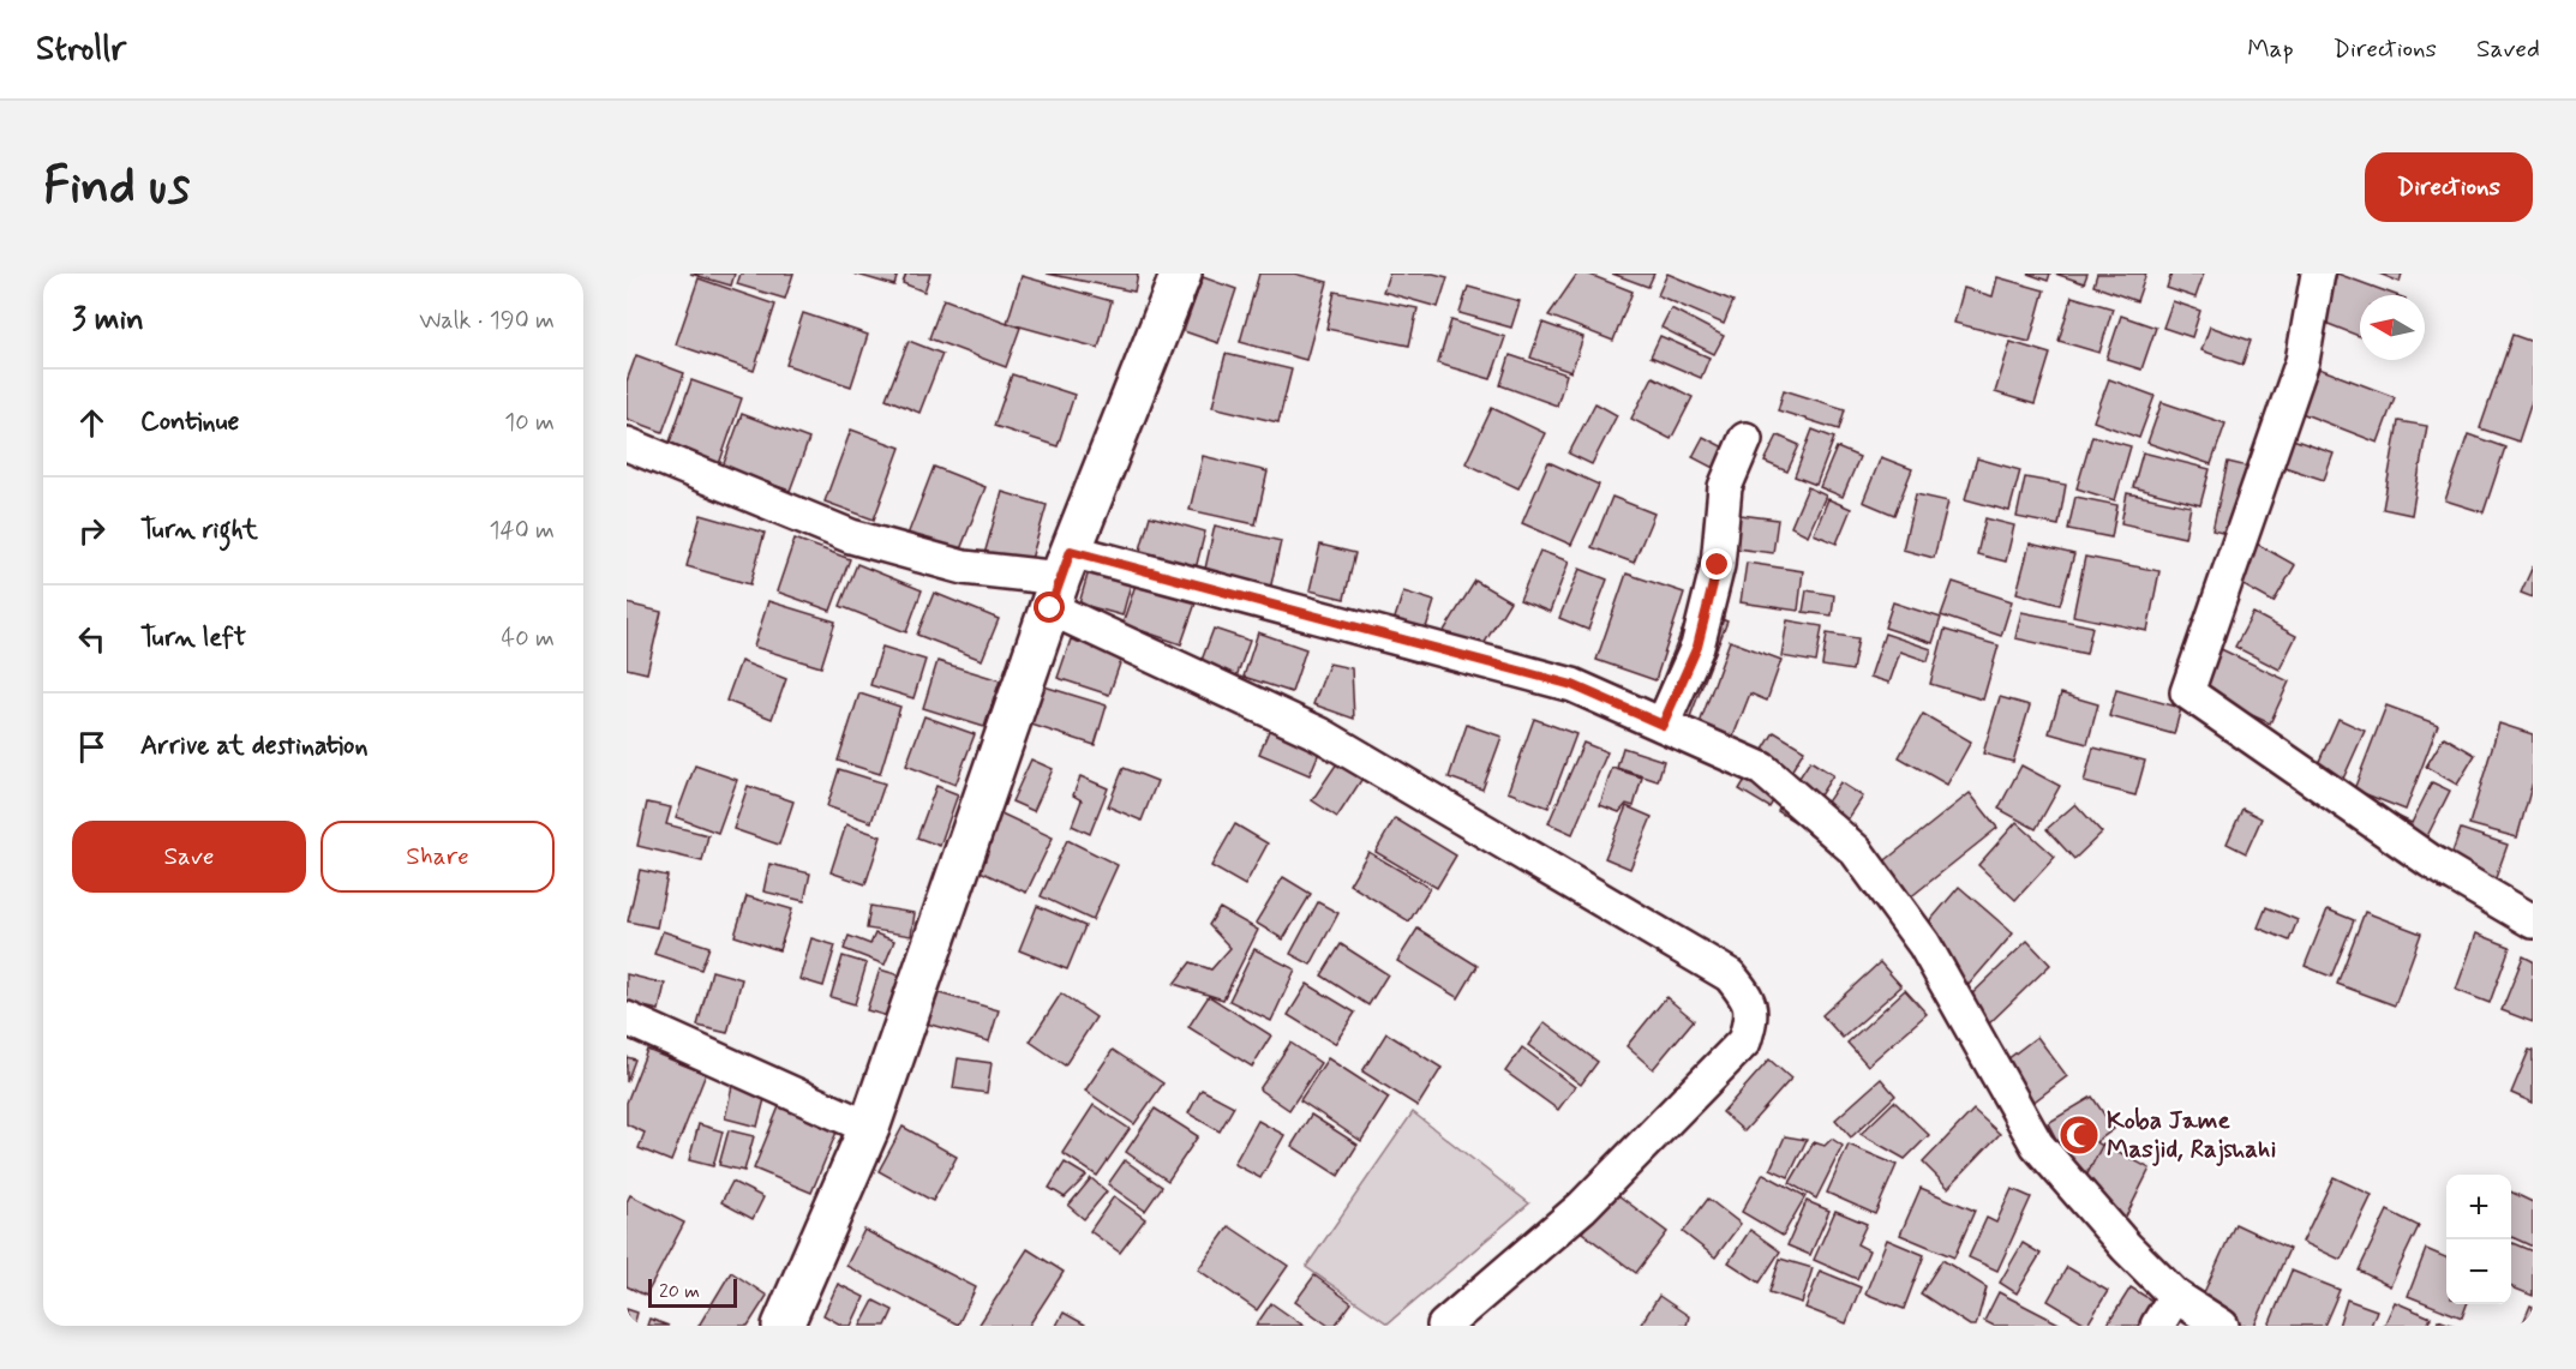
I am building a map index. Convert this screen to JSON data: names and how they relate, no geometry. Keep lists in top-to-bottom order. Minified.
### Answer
{"places":{"mosque":["Koba Jame Masjid, Rajshahi"]},"scale_bar":"20 m","north":"left","page":{"header":"Strollr","nav":["Map","Directions","Saved"],"buttons":["Directions",["Save","Share"]],"title":"Find us","heading":["3 min","Walk · 190 m"],"list":[["Continue","10 m"],["Turn right","140 m"],["Turn left","40 m"],"Arrive at destination"],"map_buttons":["+","−"],"scale":"20 m"}}
